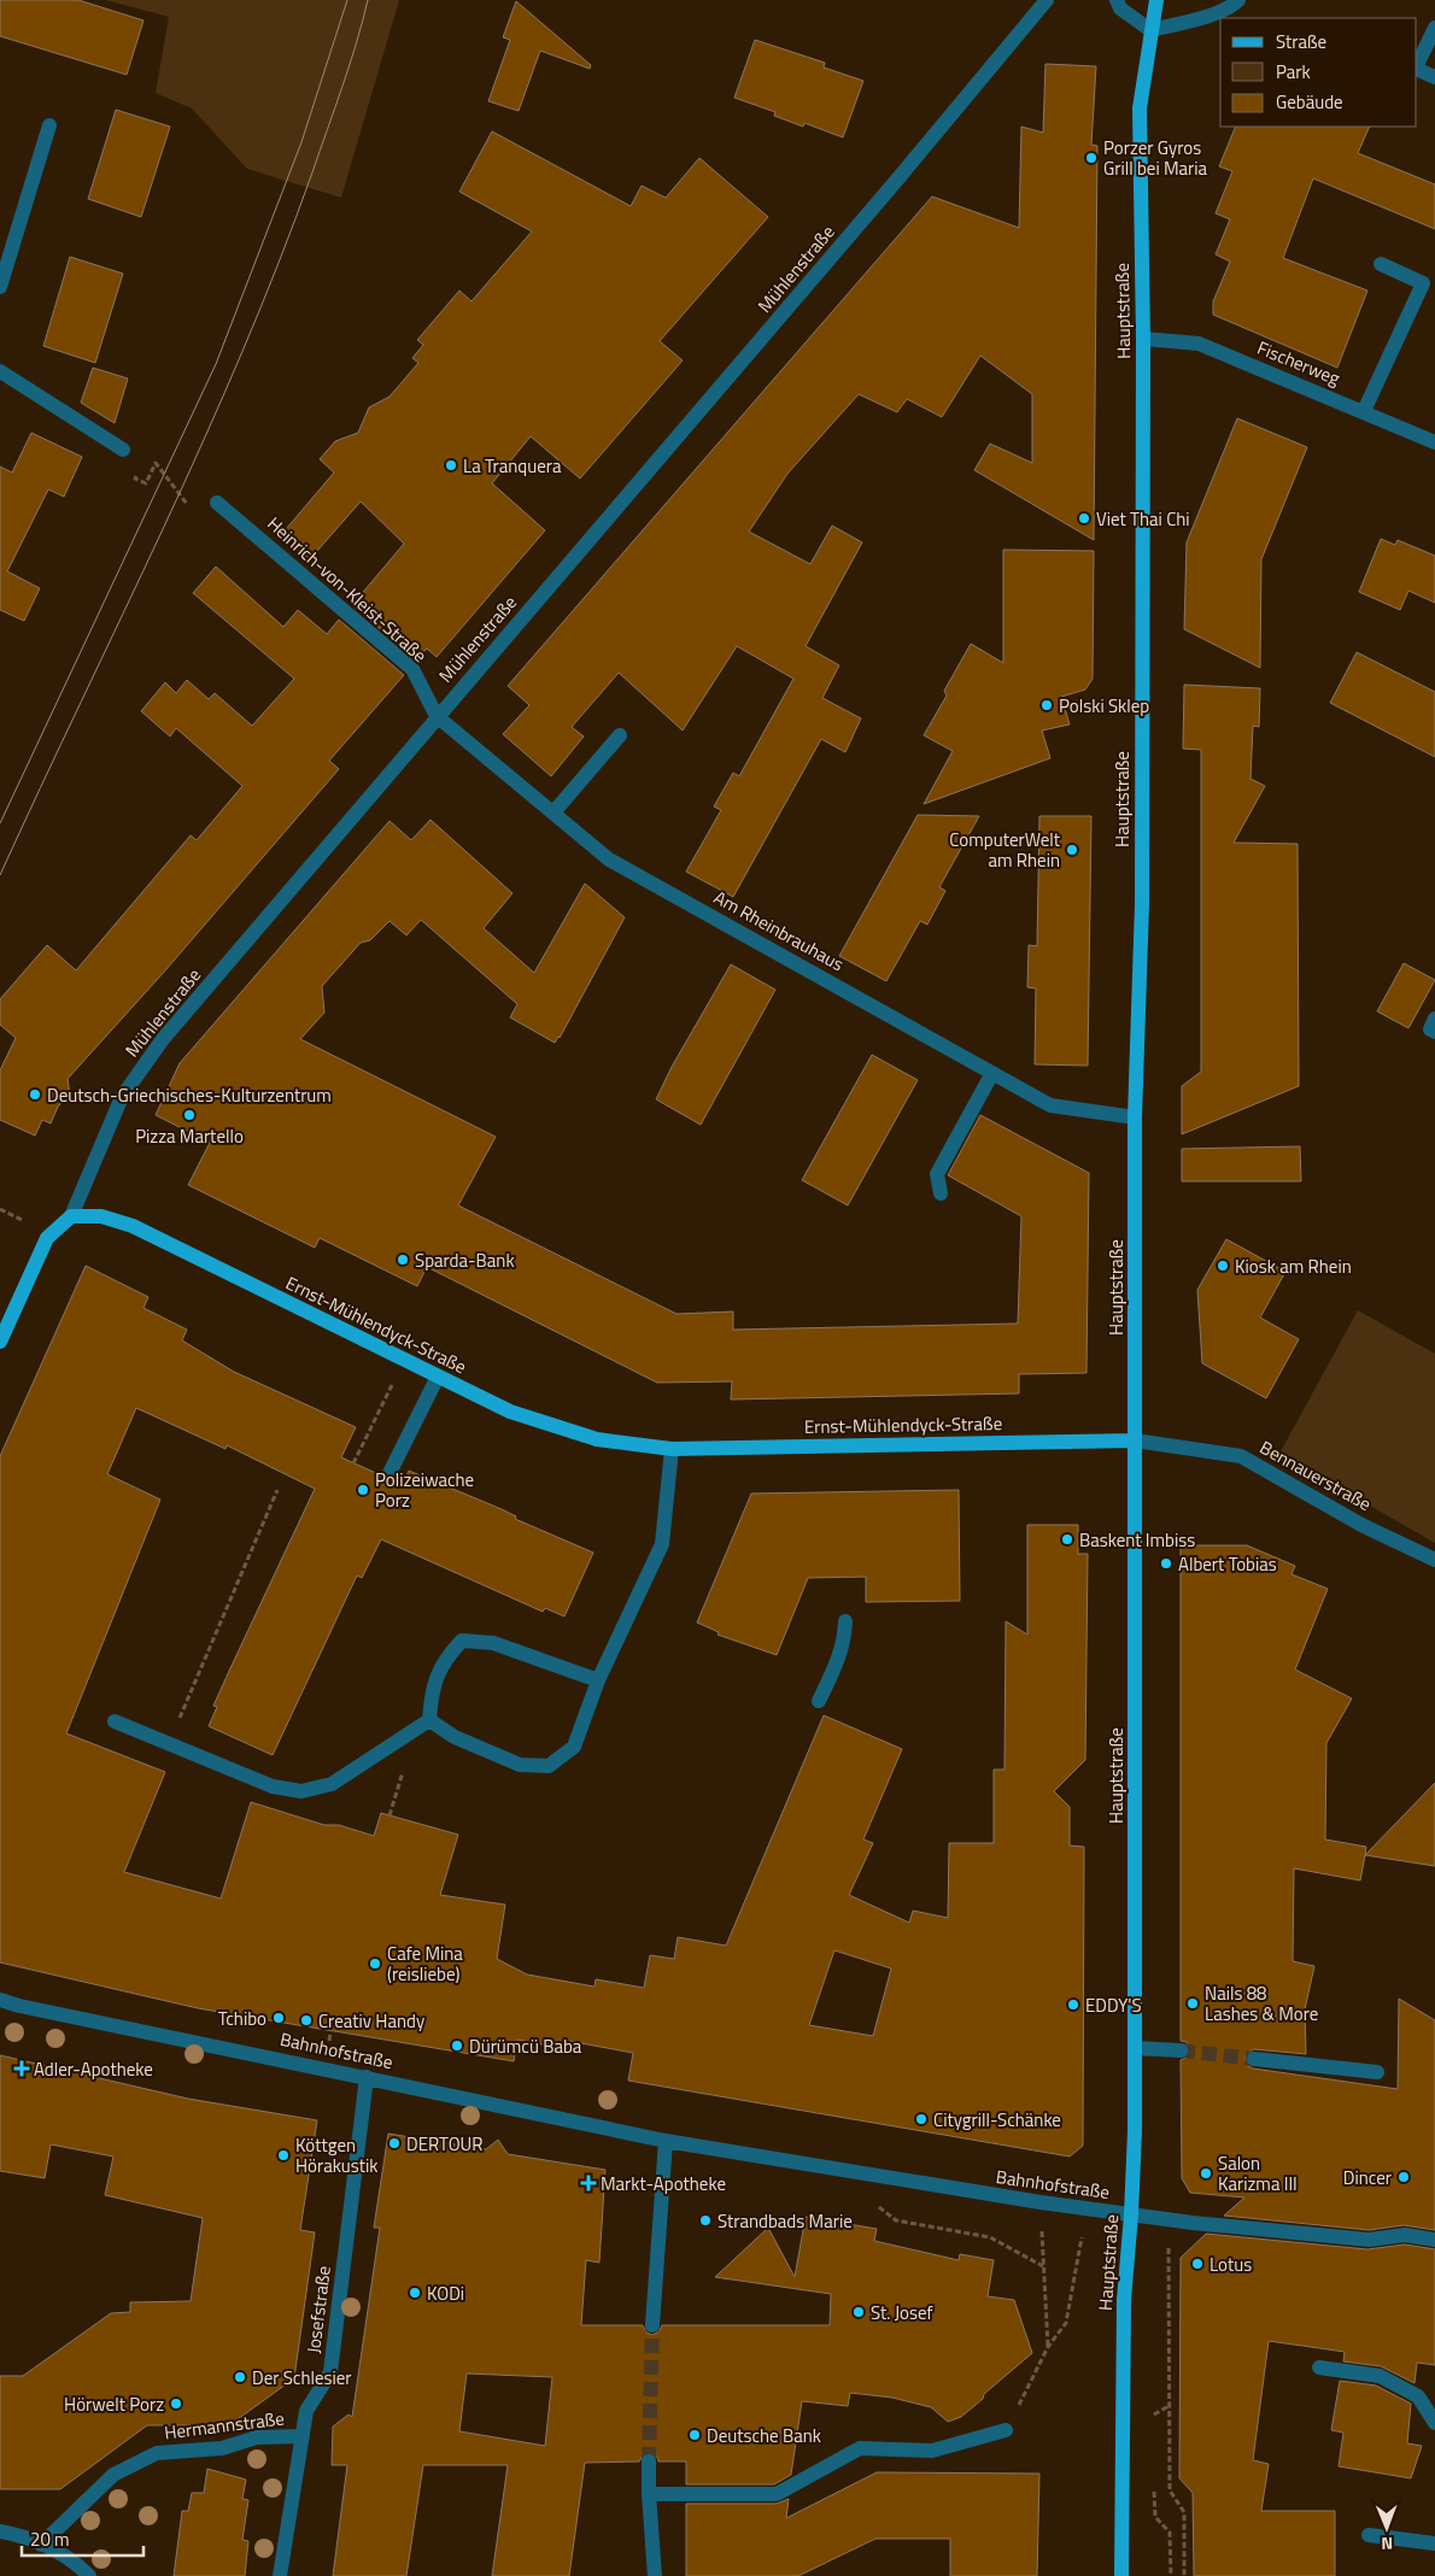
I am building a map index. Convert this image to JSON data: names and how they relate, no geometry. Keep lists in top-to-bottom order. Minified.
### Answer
{"streets":{"main road":["Mühlenstraße","Hauptstraße","Ernst-Mühlendyck-Straße"],"street":["Fischerweg","Heinrich-von-Kleist-Straße","Am Rheinbrauhaus","Bennauerstraße","Bahnhofstraße","Josefstraße","Hermannstraße"]},"crossings":[["Mühlenstraße","Heinrich-von-Kleist-Straße"],["Mühlenstraße","Am Rheinbrauhaus"],["Mühlenstraße","Ernst-Mühlendyck-Straße"],["Hauptstraße","Fischerweg"],["Hauptstraße","Am Rheinbrauhaus"],["Hauptstraße","Ernst-Mühlendyck-Straße"],["Hauptstraße","Bennauerstraße"],["Hauptstraße","Bahnhofstraße"],["Heinrich-von-Kleist-Straße","Am Rheinbrauhaus"],["Ernst-Mühlendyck-Straße","Bennauerstraße"],["Bahnhofstraße","Josefstraße"],["Josefstraße","Hermannstraße"]],"places":{"other":["Porzer Gyros Grill bei Maria","La Tranquera","Viet Thai Chi","Polski Sklep","ComputerWelt am Rhein","Deutsch-Griechisches-Kulturzentrum","Pizza Martello","Sparda-Bank","Kiosk am Rhein","Polizeiwache Porz","Baskent Imbiss","Albert Tobias","Cafe Mina (reisliebe)","Nails 88 Lashes & More","EDDY'S","Tchibo","Creativ Handy","Dürümcü Baba","Citygrill-Schänke","DERTOUR","Köttgen Hörakustik","Salon Karizma III","Dincer","Strandbads Marie","Lotus","KODi","St. Josef","Der Schlesier","Hörwelt Porz","Deutsche Bank"],"health":["Adler-Apotheke","Markt-Apotheke"]},"legend":["Straße","Park","Gebäude"],"scale_bar":"20 m","north":"bottom"}
